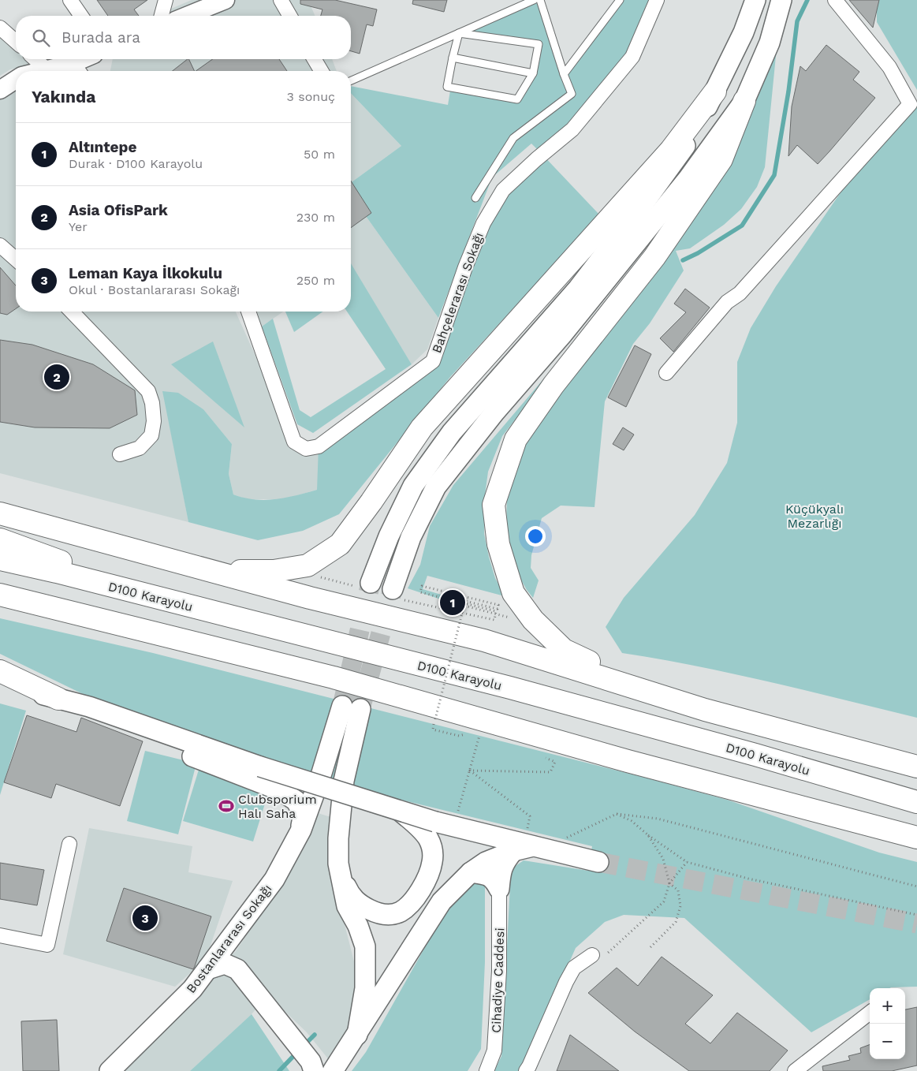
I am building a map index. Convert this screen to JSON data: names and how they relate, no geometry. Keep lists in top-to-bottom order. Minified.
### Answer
{"streets":{"highway":["D100 Karayolu"],"main road":["Bostanlararası Sokağı"],"street":["Bahçelerarası Sokağı","Cihadiye Caddesi"]},"parks":["Küçükyalı Mezarlığı"],"places":{"sports":["Clubsporium Halı Saha"]},"page":{"search":"Burada ara","heading":["Yakında","3 sonuç"],"list":[{"mark":"1","name":"Altıntepe","note":"Durak · D100 Karayolu","value":"50 m"},{"mark":"2","name":"Asia OfisPark","note":"Yer","value":"230 m"},{"mark":"3","name":"Leman Kaya İlkokulu","note":"Okul · Bostanlararası Sokağı","value":"250 m"}],"pins":["2","1","3"],"map_buttons":["+","−"]}}
